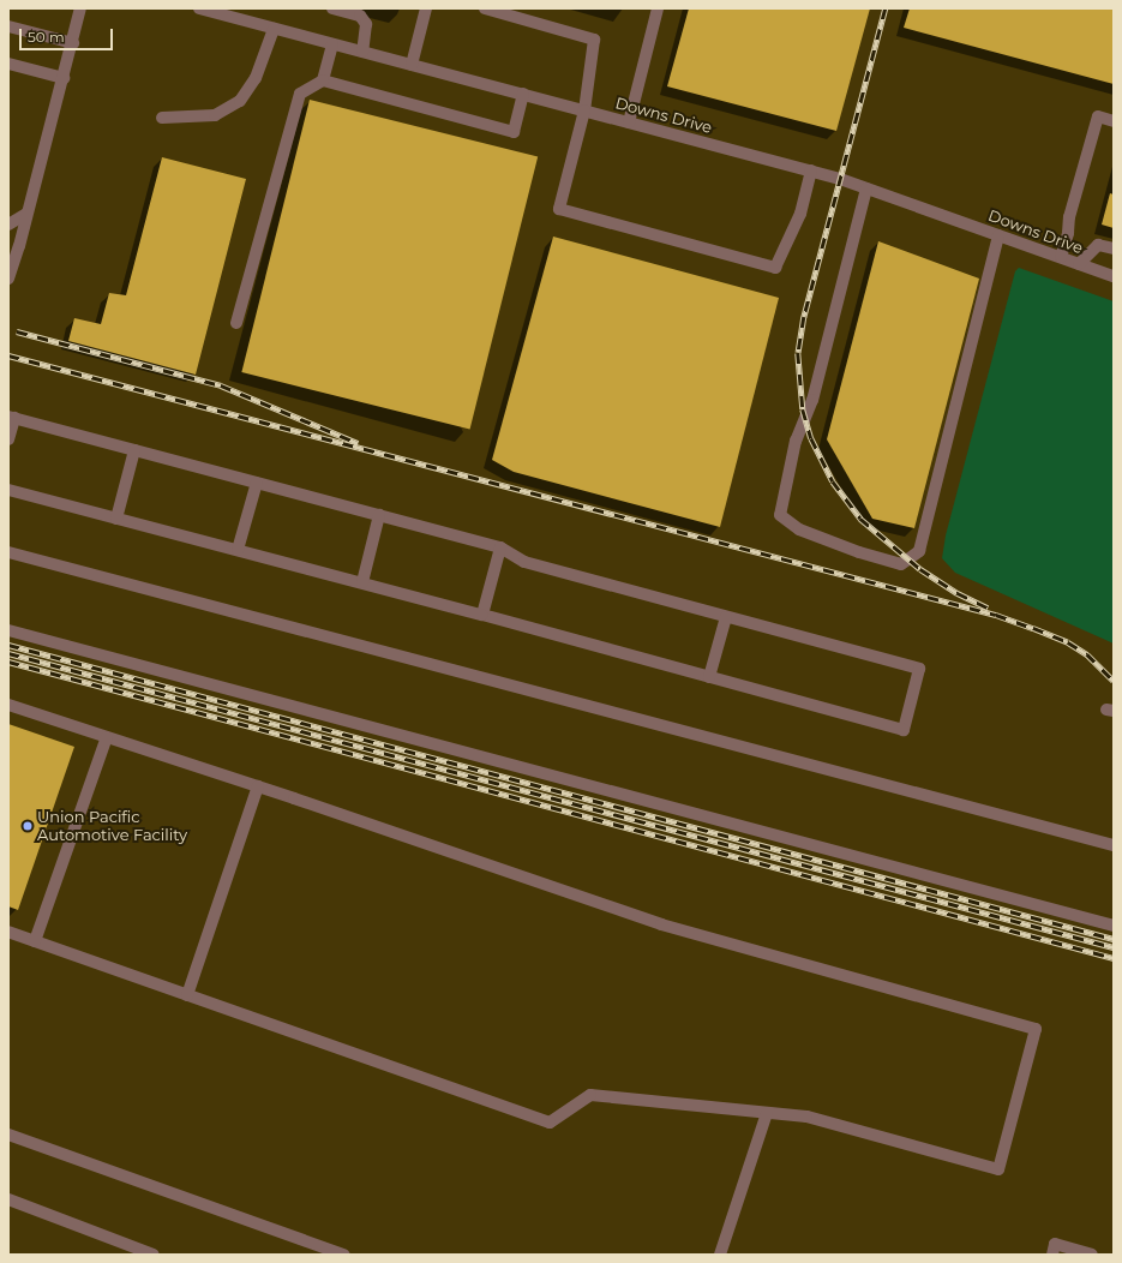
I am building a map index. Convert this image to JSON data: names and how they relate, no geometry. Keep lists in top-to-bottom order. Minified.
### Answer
{"streets":{"street":["Downs Drive"]},"places":["Union Pacific Automotive Facility"],"scale_bar":"50 m"}
